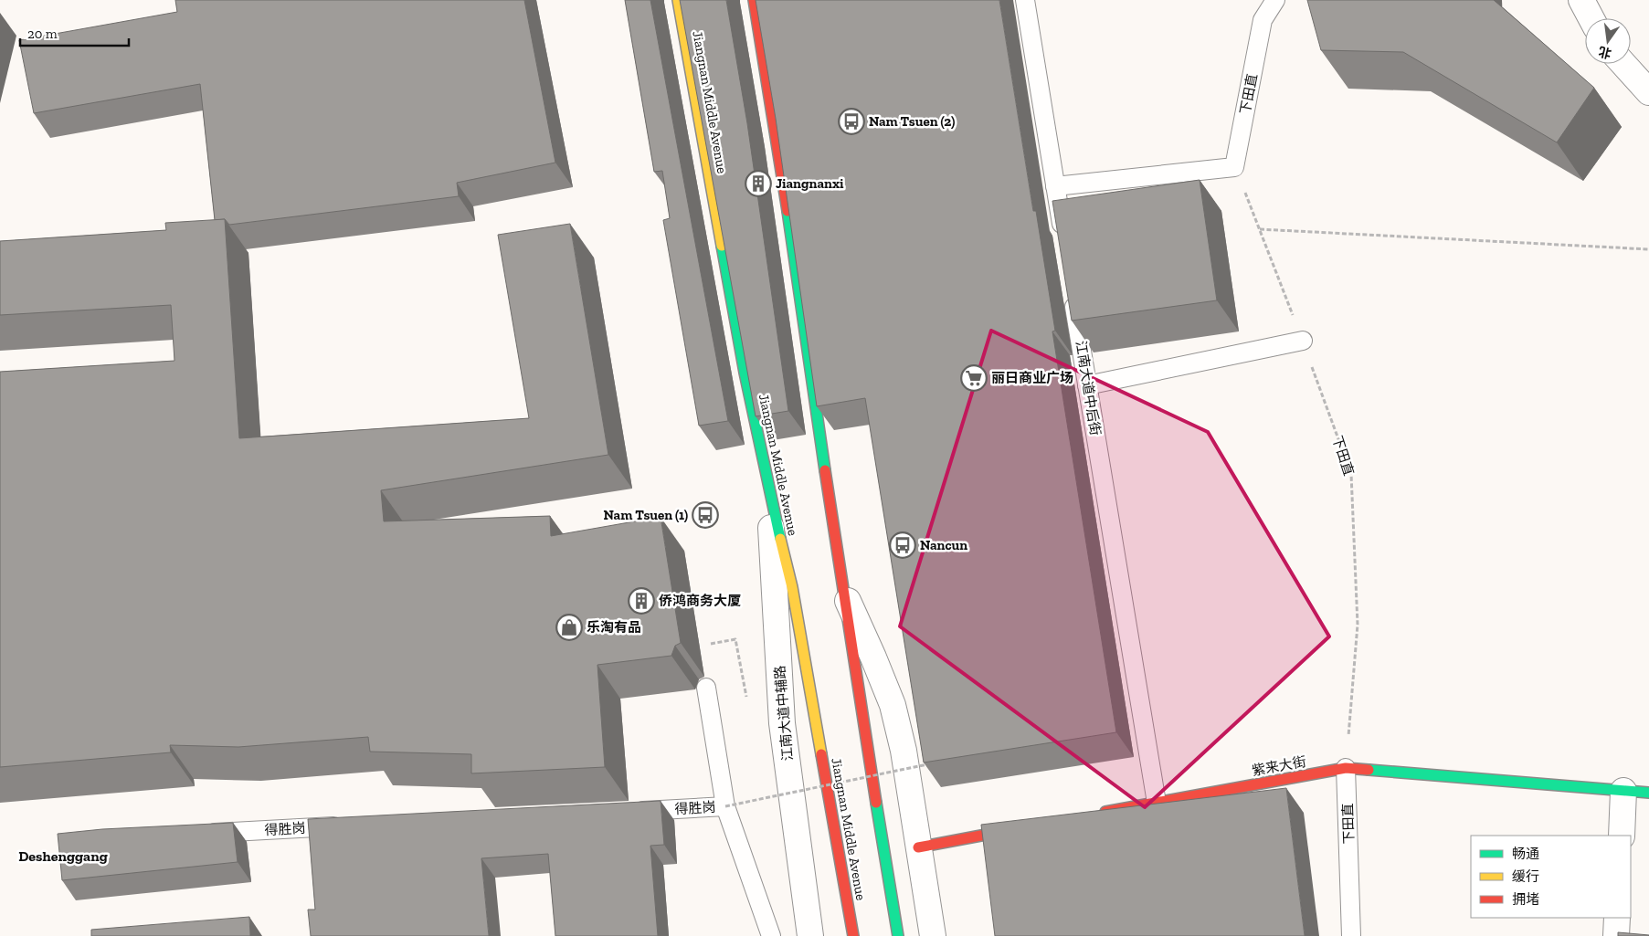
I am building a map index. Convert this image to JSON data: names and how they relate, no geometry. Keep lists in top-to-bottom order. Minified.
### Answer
{"streets":{"main road":["Jiangnan Middle Avenue","紫来大街"],"street":["江南大道中辅路"],"lane":["下田直","江南大道中后街","得胜岗"]},"crossings":[["下田直","紫来大街"],["Jiangnan Middle Avenue","江南大道中辅路"],["江南大道中后街","紫来大街"]],"districts":["Deshenggang"],"places":{"bus stop":["Nam Tsuen (2)","Nam Tsuen (1)","Nancun"],"building":["Jiangnanxi","侨鸿商务大厦"],"supermarket":["丽日商业广场"],"shop":["乐淘有品"]},"legend":["畅通","缓行","拥堵"],"scale_bar":"20 m","north":"bottom"}
